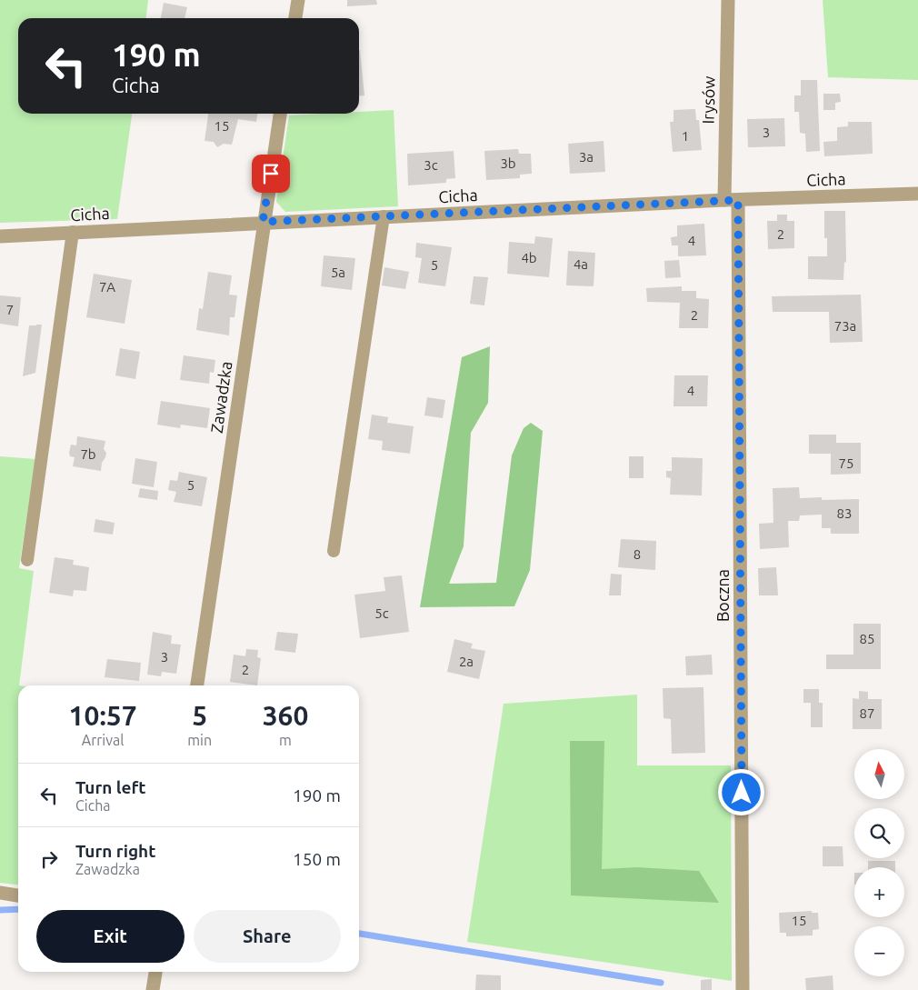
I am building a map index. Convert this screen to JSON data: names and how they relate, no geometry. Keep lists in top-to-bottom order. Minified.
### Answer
{"streets":{"street":["Irysów","Cicha","Zawadzka","Boczna"]},"crossings":[["Irysów","Cicha"],["Cicha","Zawadzka"],["Cicha","Boczna"]],"house_numbers":["15","3","1","3a","3b","3c","2","4","4b","4a","5","5a","7A","7","2","73a","4","7b","75","5","83","8","5c","85","3","2a","2","87","15"],"north":"top","page":{"turn":["190 m","Cicha"],"eta":["10:57","Arrival","5","min","360","m"],"map_buttons":["+","−"],"list":[{"name":"Turn left","note":"Cicha","value":"190 m"},{"name":"Turn right","note":"Zawadzka","value":"150 m"}],"buttons":["Exit","Share"]}}
